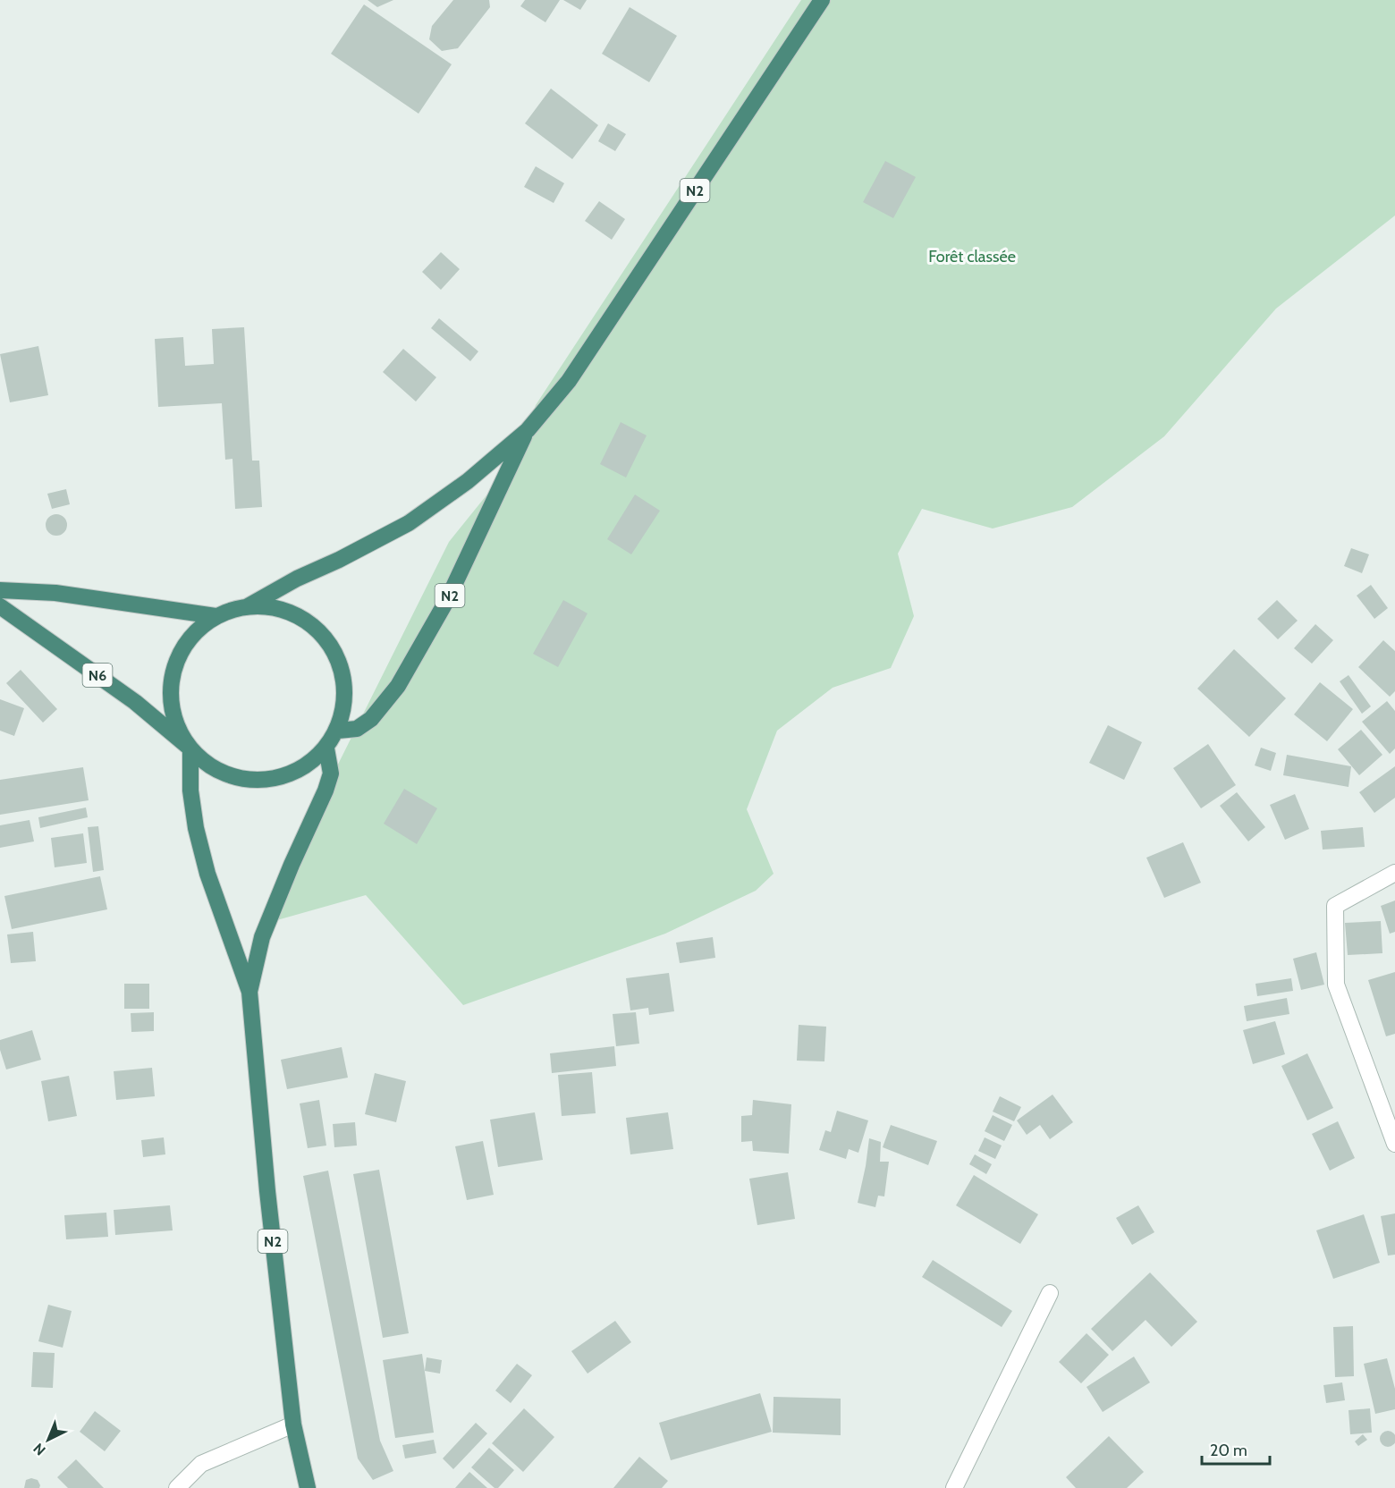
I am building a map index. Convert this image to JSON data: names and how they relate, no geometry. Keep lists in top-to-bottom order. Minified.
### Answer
{"streets":{"highway":["N2","N6"]},"crossings":[["N2","N6"]],"parks":["Forêt classée"],"scale_bar":"20 m","north":"bottom left"}
